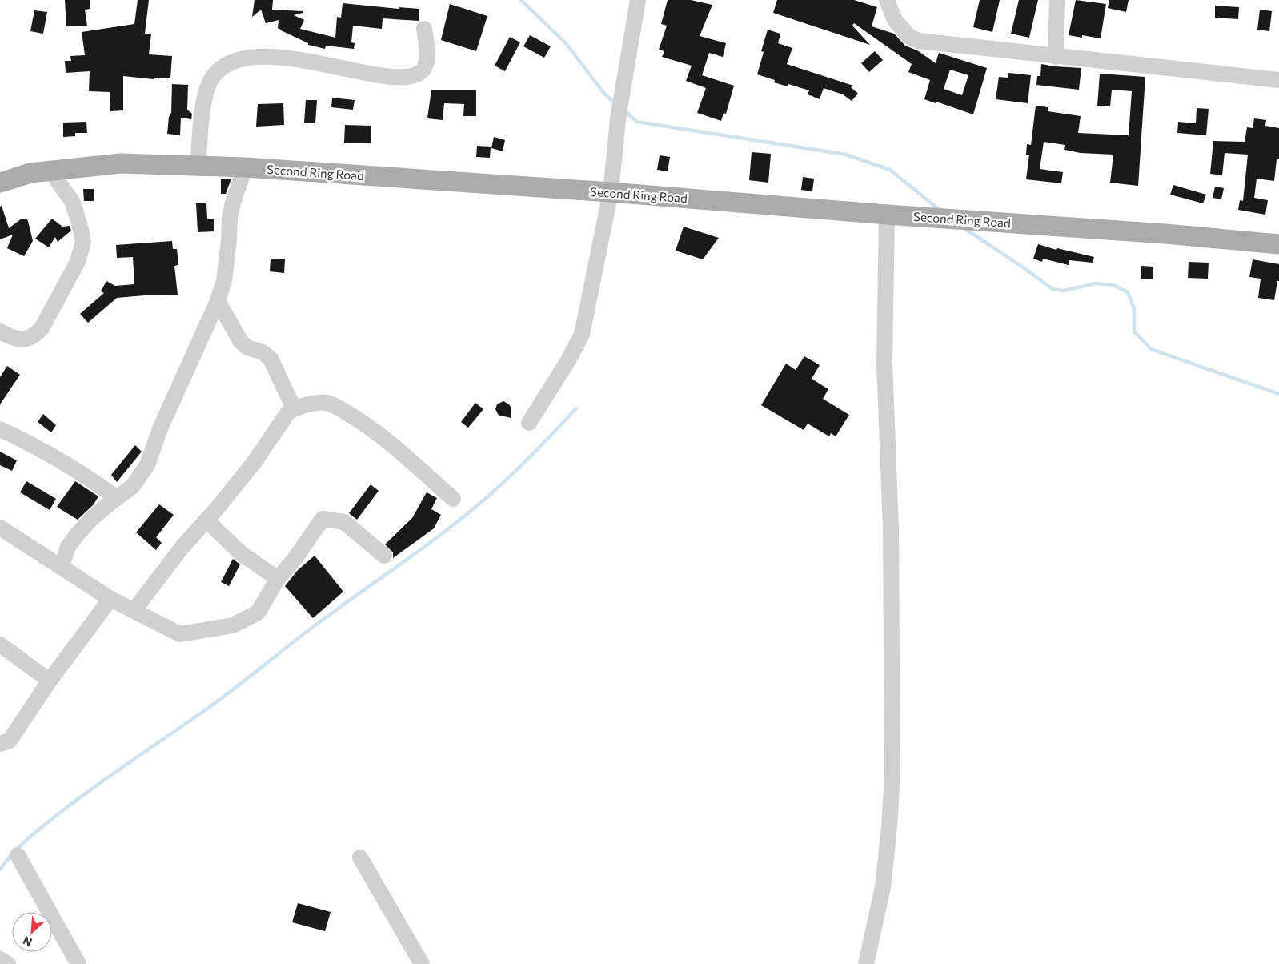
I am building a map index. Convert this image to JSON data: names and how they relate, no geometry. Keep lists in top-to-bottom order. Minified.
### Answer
{"streets":{"main road":["Second Ring Road"]},"north":"bottom left"}
